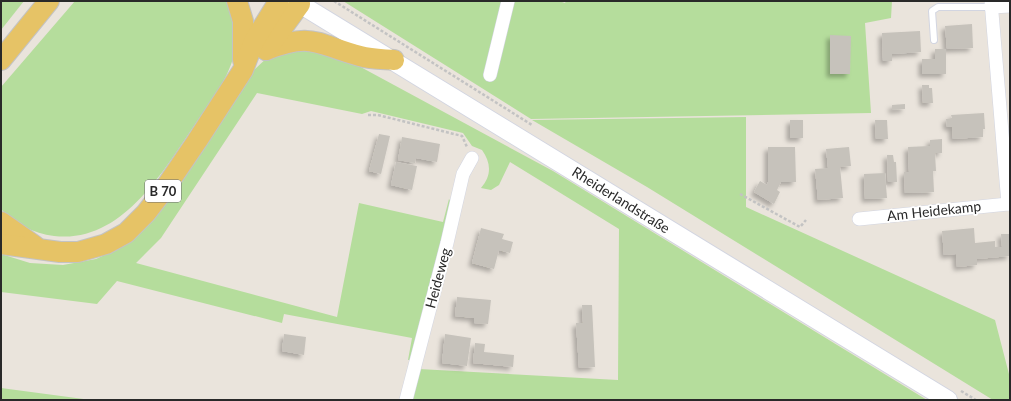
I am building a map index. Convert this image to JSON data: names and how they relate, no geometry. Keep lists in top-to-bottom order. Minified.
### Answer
{"streets":{"main road":["B 70","Rheiderlandstraße"],"street":["Am Heidekamp","Heideweg"]},"crossings":[["B 70","Rheiderlandstraße"]]}
